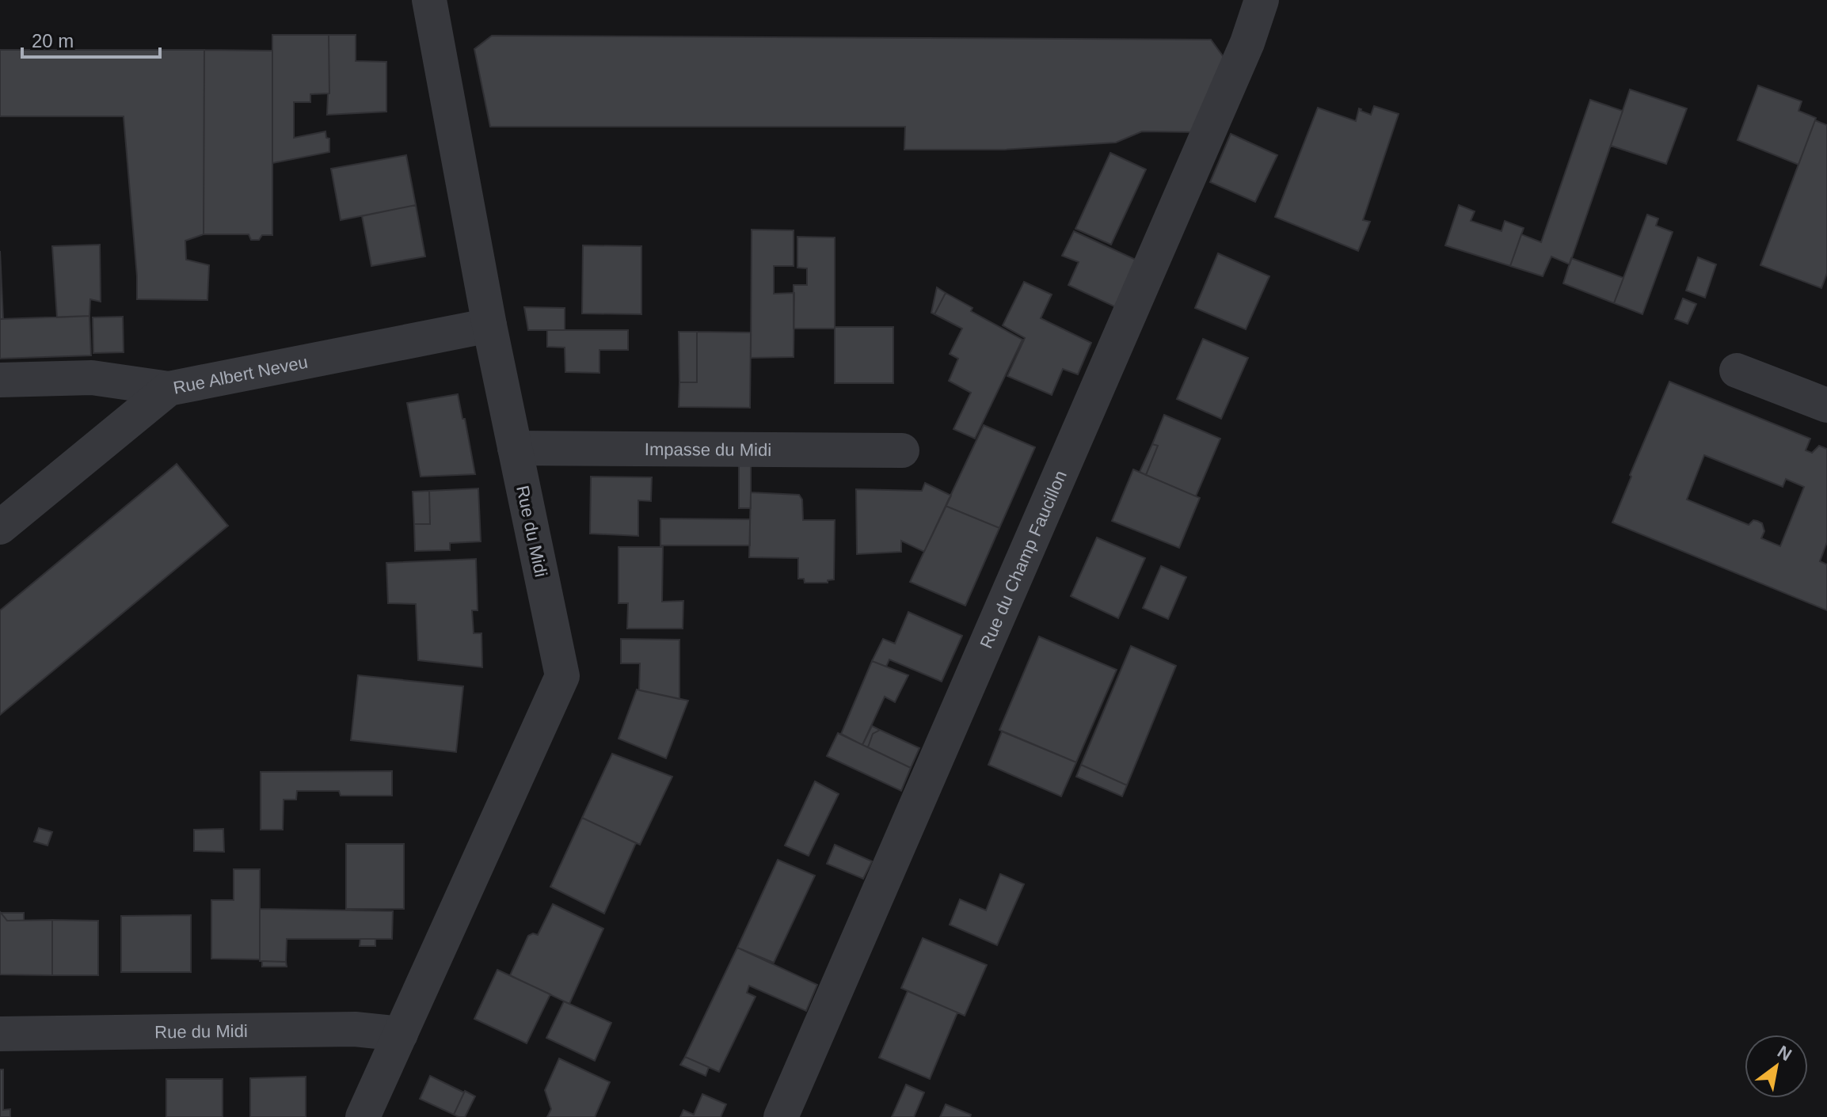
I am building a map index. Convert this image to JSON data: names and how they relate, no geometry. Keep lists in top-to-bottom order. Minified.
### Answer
{"streets":{"street":["Rue Albert Neveu","Impasse du Midi","Rue du Midi","Rue du Champ Faucillon"]},"crossings":[["Rue Albert Neveu","Rue du Midi"],["Impasse du Midi","Rue du Midi"]],"scale_bar":"20 m","north":"top right"}
